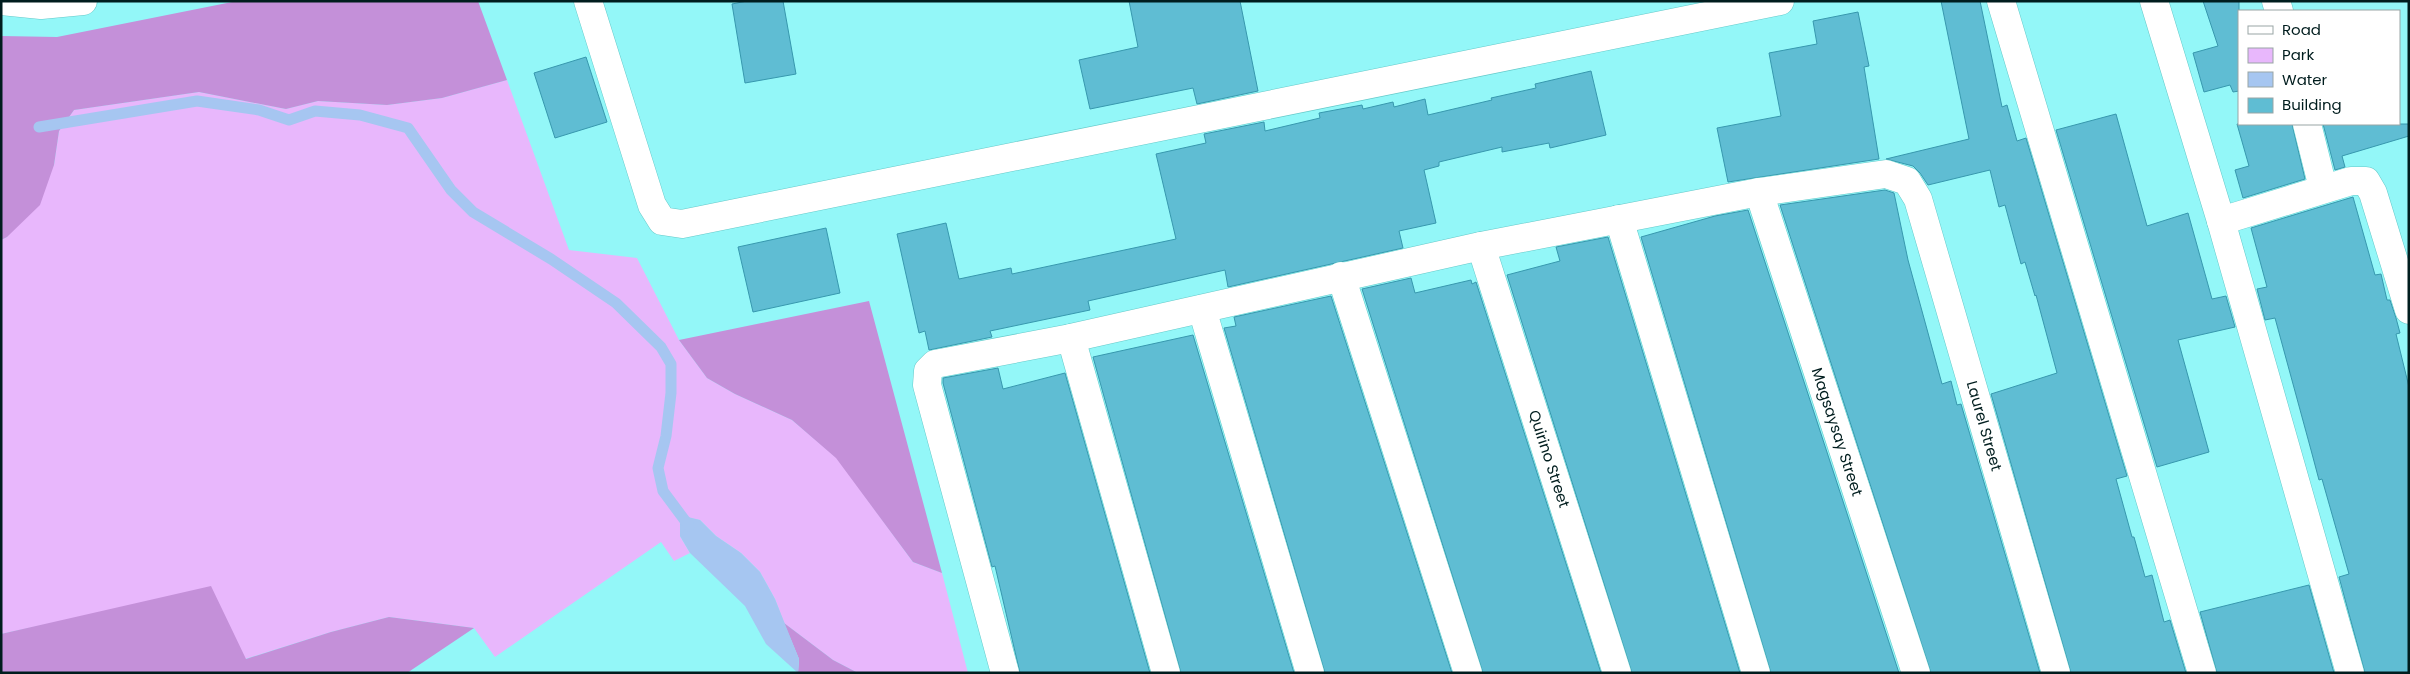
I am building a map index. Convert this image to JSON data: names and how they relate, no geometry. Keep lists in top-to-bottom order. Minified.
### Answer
{"streets":{"street":["Laurel Street","Magsaysay Street","Quirino Street"]},"crossings":[["Laurel Street","Magsaysay Street"]],"legend":["Road","Park","Water","Building"]}
